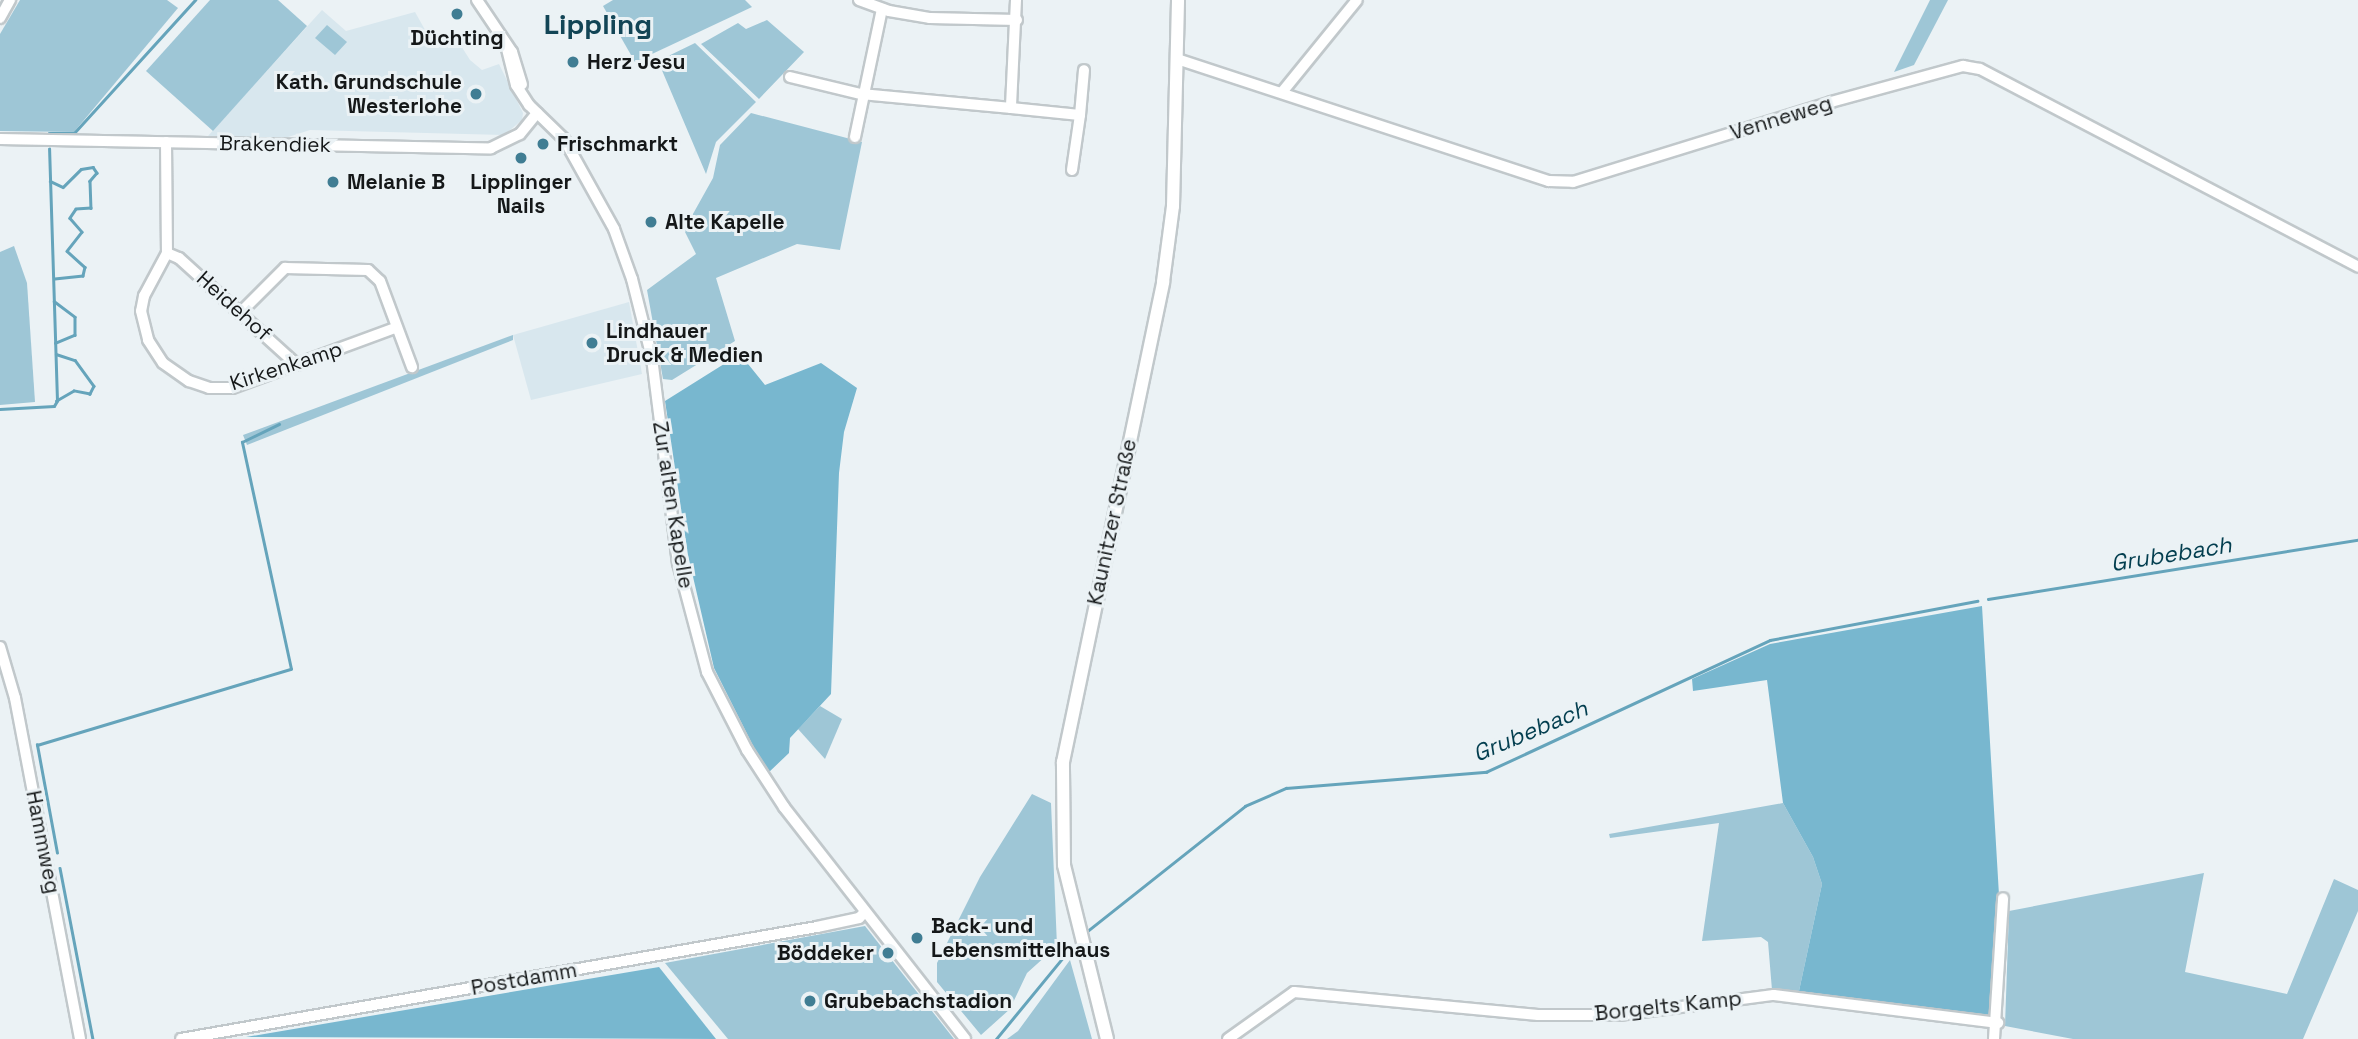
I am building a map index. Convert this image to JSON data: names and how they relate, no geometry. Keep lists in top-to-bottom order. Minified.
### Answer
{"streets":{"main road":["Kaunitzer Straße"],"street":["Venneweg","Brakendiek","Heidehof","Kirkenkamp","Zur alten Kapelle","Hammweg","Postdamm","Borgelts Kamp"]},"crossings":[["Venneweg","Kaunitzer Straße"],["Brakendiek","Kirkenkamp"],["Brakendiek","Zur alten Kapelle"],["Heidehof","Kirkenkamp"],["Zur alten Kapelle","Postdamm"]],"districts":["Lippling"],"water":["Grubebach"],"places":["Düchting","Herz Jesu","Kath. Grundschule Westerlohe","Frischmarkt","Lipplinger Nails","Melanie B","Alte Kapelle","Lindhauer Druck & Medien","Back- und Lebensmittelhaus","Böddeker","Grubebachstadion"]}
